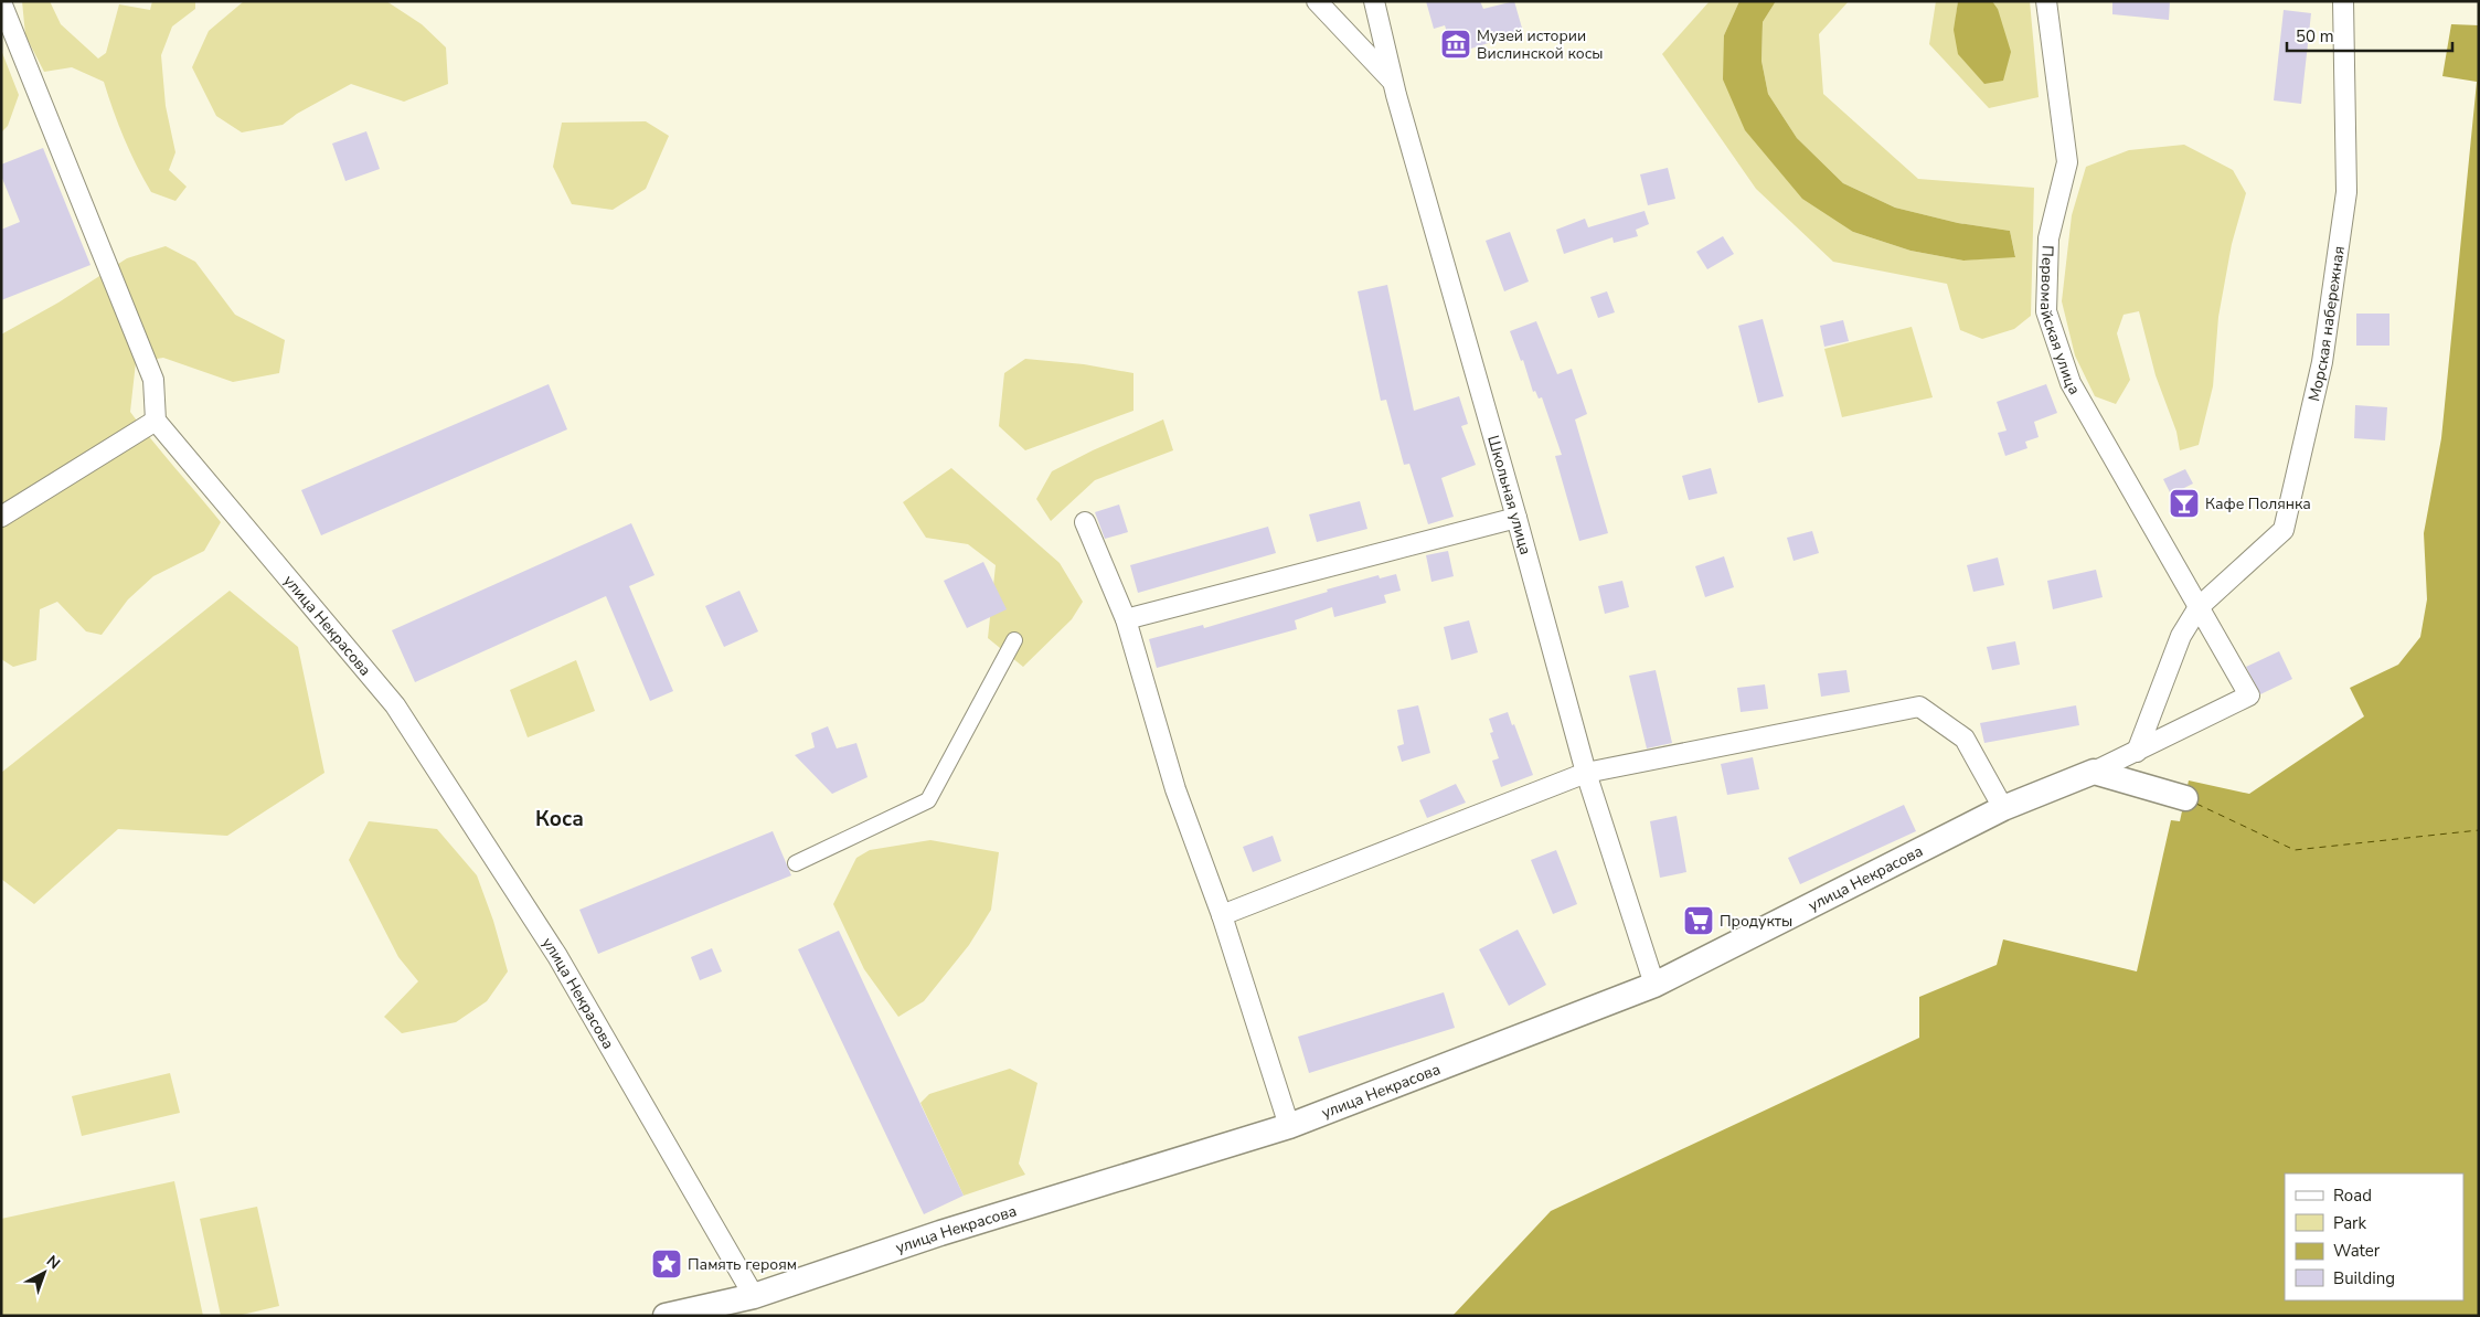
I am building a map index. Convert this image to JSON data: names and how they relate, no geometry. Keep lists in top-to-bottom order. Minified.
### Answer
{"streets":{"street":["Первомайская улица","Морская набережная","Школьная улица","улица Некрасова"]},"crossings":[["Первомайская улица","Морская набережная"],["Первомайская улица","улица Некрасова"],["Морская набережная","улица Некрасова"],["Школьная улица","улица Некрасова"]],"districts":["Коса"],"places":{"museum":["Музей истории Вислинской косы"],"bar":["Кафе Полянка"],"supermarket":["Продукты"],"place":["Память героям"]},"legend":["Road","Park","Water","Building"],"scale_bar":"50 m","north":"top right"}
